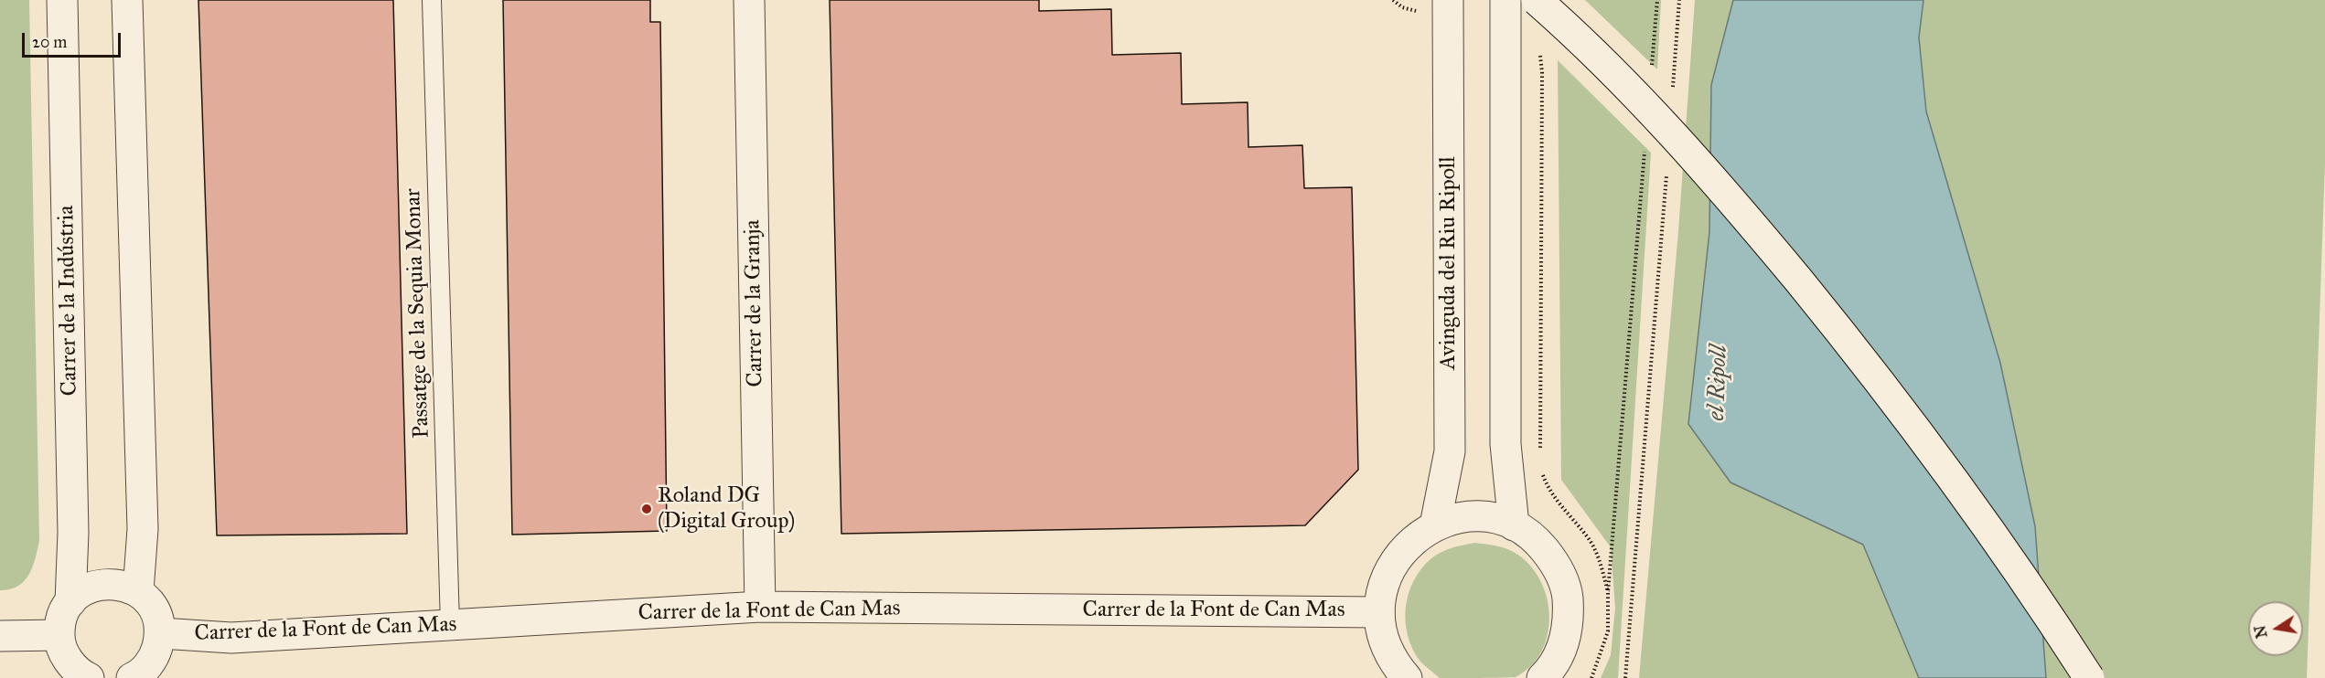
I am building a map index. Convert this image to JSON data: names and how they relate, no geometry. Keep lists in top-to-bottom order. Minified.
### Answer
{"streets":{"street":["Avinguda del Riu Ripoll","Carrer de la Indústria","Carrer de la Granja","Carrer de la Font de Can Mas"],"lane":["Passatge de la Sequia Monar"]},"crossings":[["Carrer de la Granja","Carrer de la Font de Can Mas"],["Passatge de la Sequia Monar","Carrer de la Font de Can Mas"]],"water":["el Ripoll"],"places":["Roland DG (Digital Group)"],"scale_bar":"20 m","north":"left"}
